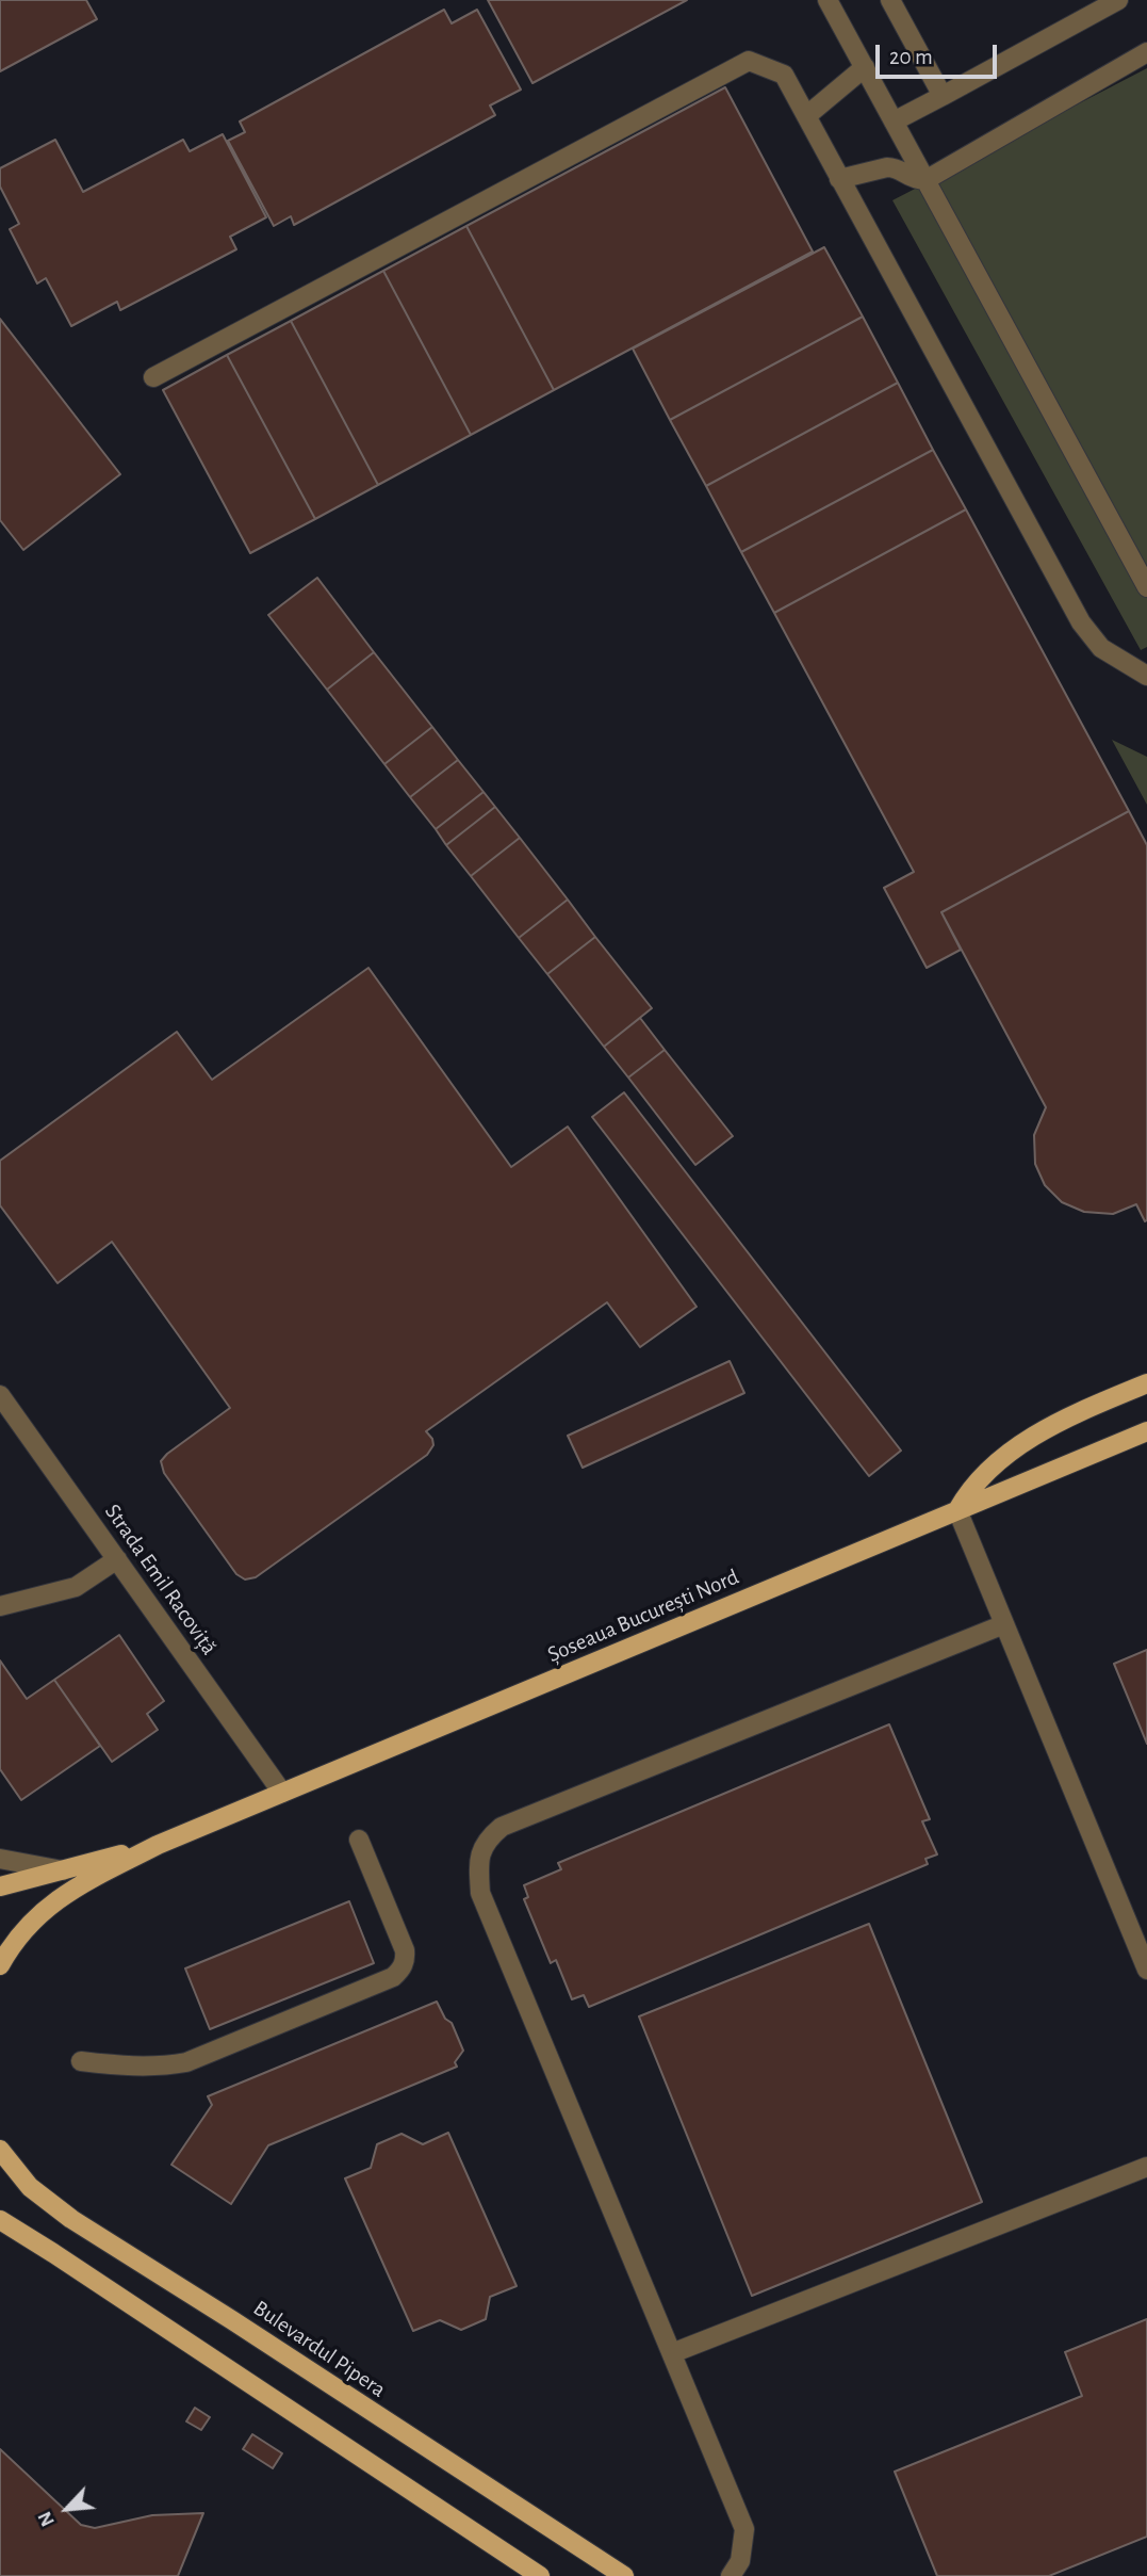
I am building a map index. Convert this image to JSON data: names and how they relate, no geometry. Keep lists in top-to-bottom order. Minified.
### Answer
{"streets":{"main road":["Șoseaua București Nord","Bulevardul Pipera"],"street":["Strada Emil Racoviță"]},"crossings":[["Strada Emil Racoviță","Șoseaua București Nord"]],"scale_bar":"20 m","north":"bottom left"}
